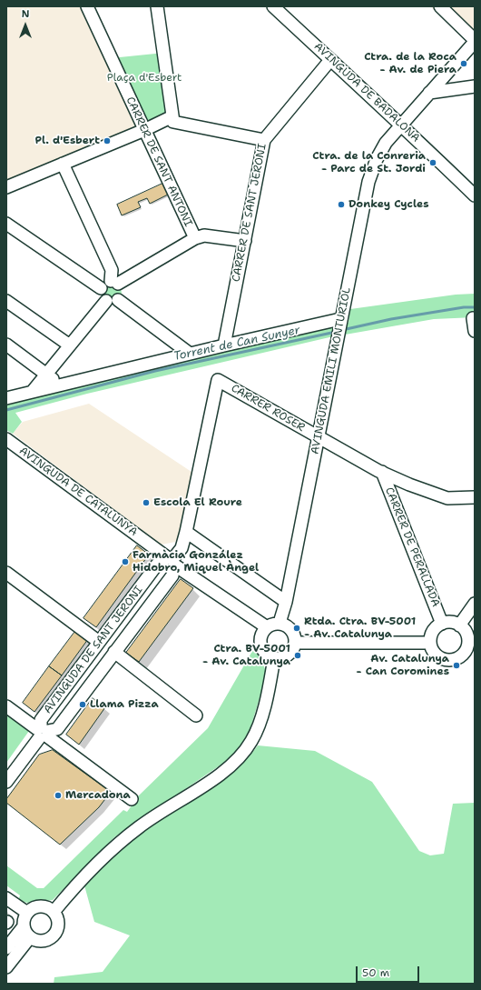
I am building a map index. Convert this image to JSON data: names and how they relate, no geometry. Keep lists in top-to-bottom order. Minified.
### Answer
{"streets":{"street":["AVINGUDA DE BADALONA","CARRER DE SANT ANTONI","CARRER DE SANT JERONI","AVINGUDA EMILI MONTURIOL","CARRER ROSER","AVINGUDA DE CATALUNYA","CARRER DE PERALLADA","AVINGUDA DE SANT JERONI"]},"crossings":[["AVINGUDA DE BADALONA","CARRER DE SANT JERONI"],["AVINGUDA DE BADALONA","AVINGUDA EMILI MONTURIOL"],["AVINGUDA EMILI MONTURIOL","CARRER ROSER"],["AVINGUDA EMILI MONTURIOL","AVINGUDA DE CATALUNYA"],["CARRER ROSER","CARRER DE PERALLADA"],["AVINGUDA DE CATALUNYA","AVINGUDA DE SANT JERONI"]],"water":["Torrent de Can Sunyer"],"parks":["Plaça d'Esbert"],"places":["Ctra. de la Roca - Av. de Piera","Pl. d'Esbert","Ctra. de la Conreria - Parc de St. Jordi","Donkey Cycles","Escola El Roure","Farmàcia González Hidobro, Miquel Àngel","Rtda. Ctra. BV-5001 - Av. Catalunya","Ctra. BV-5001 - Av. Catalunya","Av. Catalunya - Can Coromines","Llama Pizza","Mercadona"],"scale_bar":"50 m","north":"top"}
